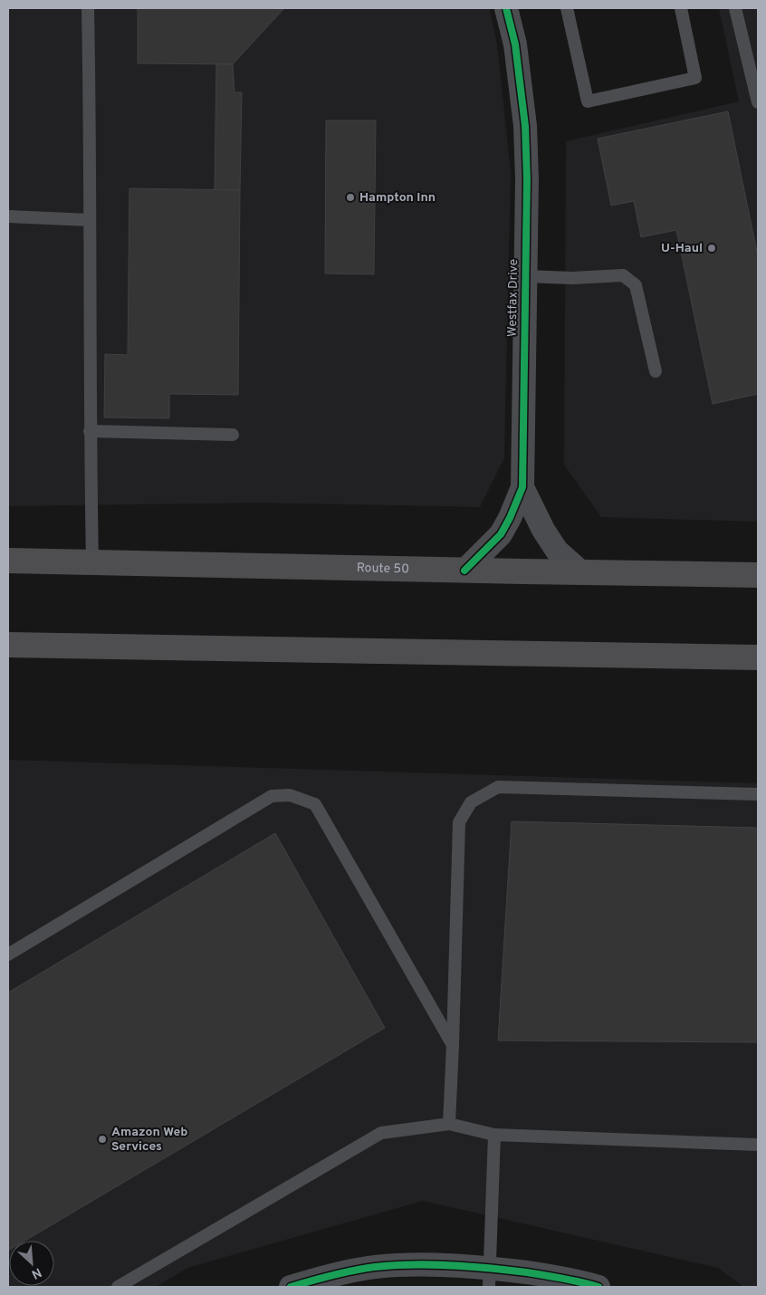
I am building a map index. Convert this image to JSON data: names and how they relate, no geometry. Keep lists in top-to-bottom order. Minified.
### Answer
{"streets":{"highway":["Route 50"],"street":["Westfax Drive"]},"crossings":[["Westfax Drive","Route 50"]],"places":["Hampton Inn","U-Haul","Amazon Web Services"],"north":"bottom right"}
